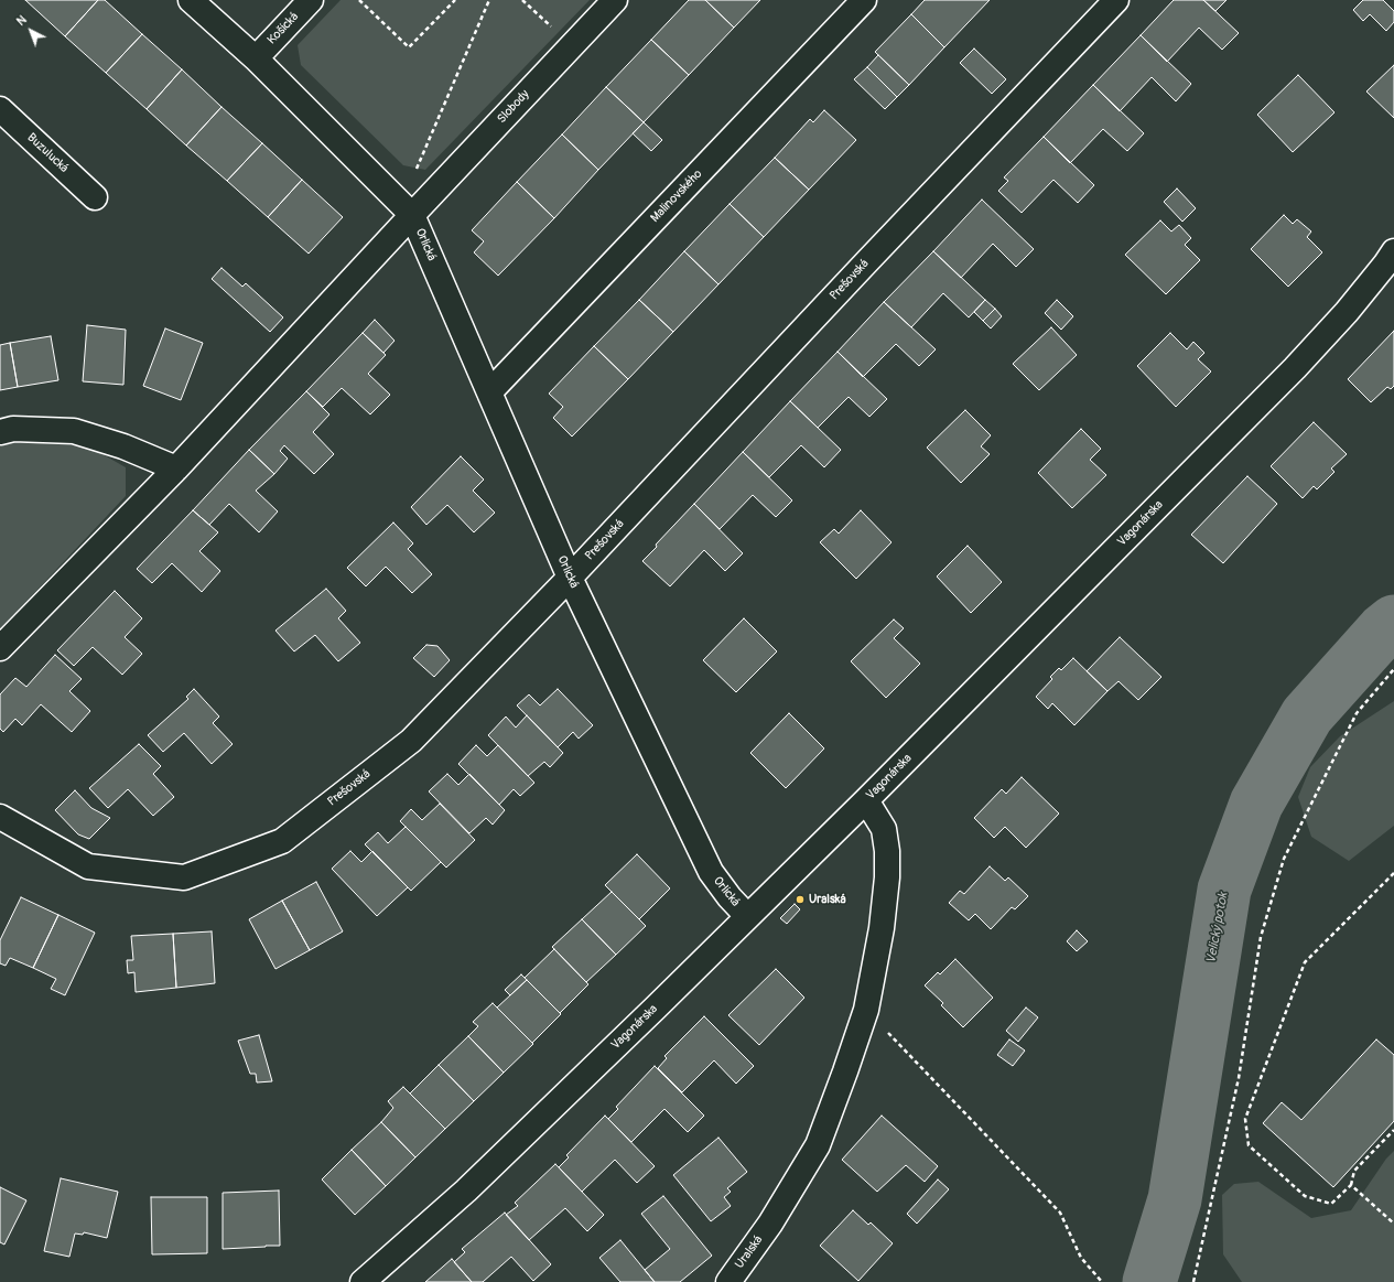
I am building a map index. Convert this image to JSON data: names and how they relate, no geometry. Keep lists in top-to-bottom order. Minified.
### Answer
{"streets":{"street":["Košická","Slobody","Buzulucká","Malinovského","Orlická","Prešovská","Vagonárska","Uralská"]},"crossings":[["Slobody","Orlická"],["Malinovského","Orlická"],["Orlická","Prešovská"],["Orlická","Vagonárska"],["Vagonárska","Uralská"]],"water":["Velický potok"],"places":["Uralská"],"north":"top left"}
